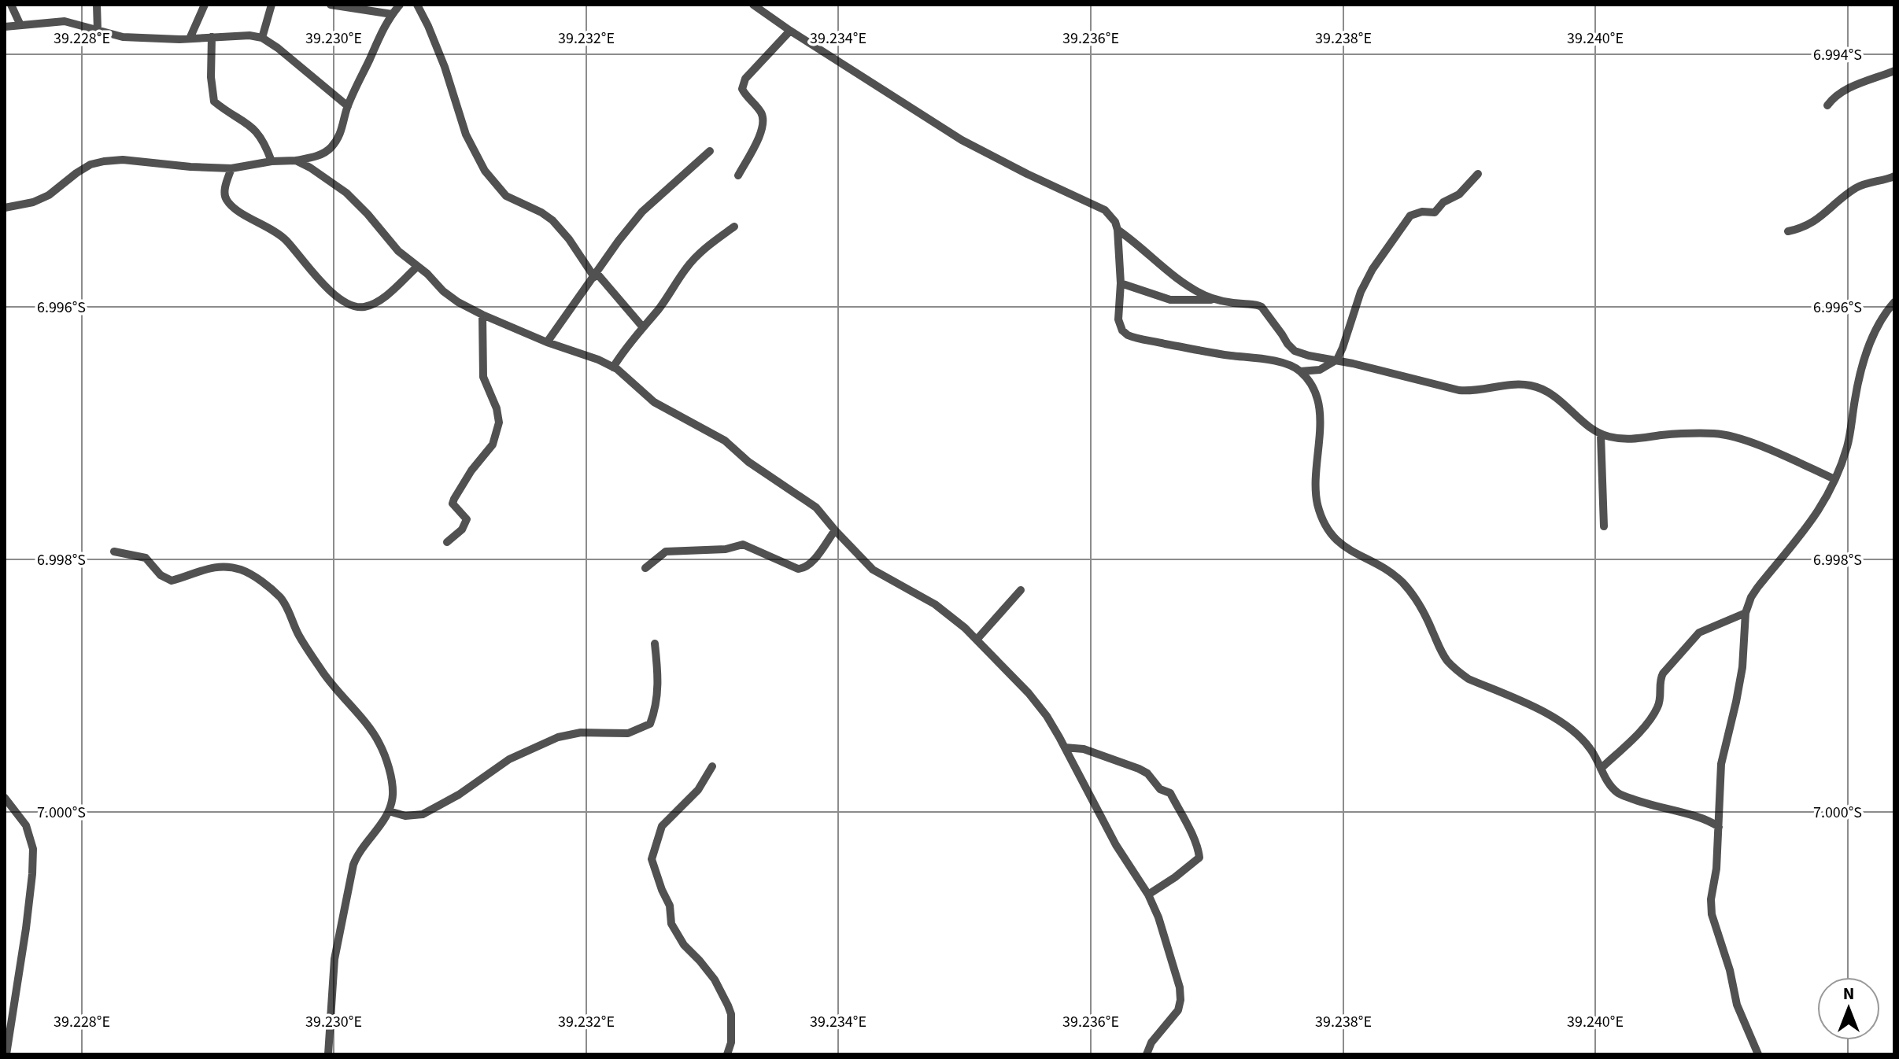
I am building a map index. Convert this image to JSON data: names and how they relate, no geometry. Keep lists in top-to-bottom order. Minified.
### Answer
{"north":"top","coordinates":["39.228°E","39.230°E","39.232°E","39.234°E","39.236°E","39.238°E","39.240°E","6.994°S","6.996°S","6.998°S","7.000°S"]}
